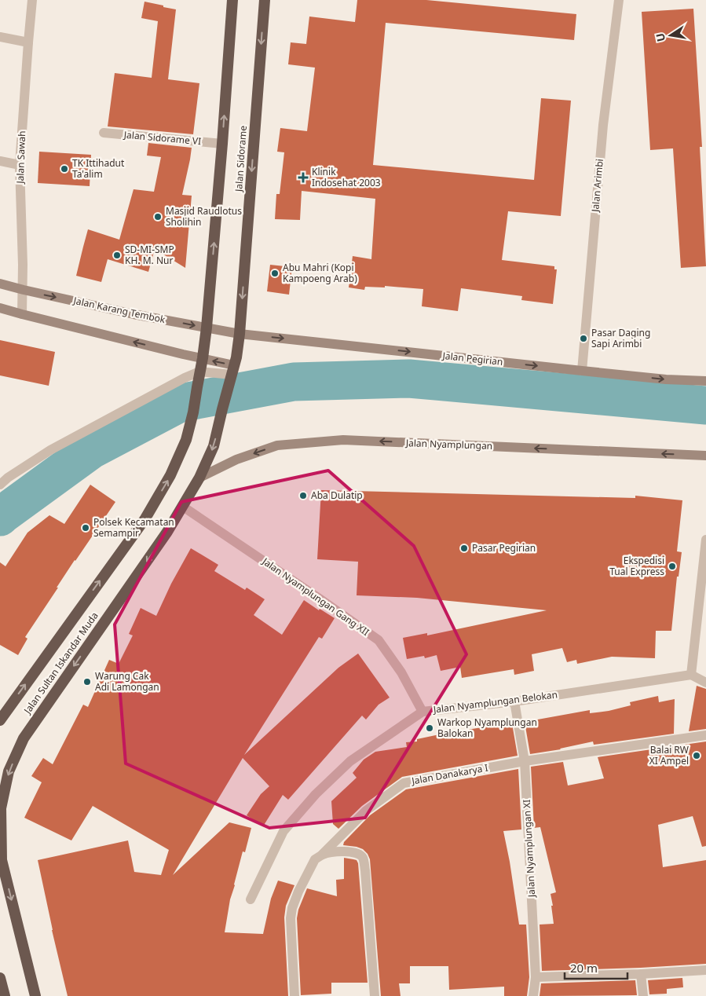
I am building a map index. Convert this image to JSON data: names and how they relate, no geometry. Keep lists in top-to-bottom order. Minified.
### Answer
{"streets":{"highway":["Jalan Sidorame","Jalan Sultan Iskandar Muda"],"main road":["Jalan Karang Tembok","Jalan Pegirian","Jalan Nyamplungan"],"street":["Jalan Sidorame VI","Jalan Sawah","Jalan Arimbi","Jalan Nyamplungan Gang XII","Jalan Nyamplungan Belokan","Jalan Danakarya I","Jalan Nyamplungan XI"]},"crossings":[["Jalan Sidorame VI","Jalan Sidorame"],["Jalan Sawah","Jalan Karang Tembok"],["Jalan Sidorame","Jalan Karang Tembok"],["Jalan Sidorame","Jalan Pegirian"],["Jalan Sidorame","Jalan Sultan Iskandar Muda"],["Jalan Arimbi","Jalan Pegirian"],["Jalan Karang Tembok","Jalan Pegirian"],["Jalan Nyamplungan","Jalan Sultan Iskandar Muda"],["Jalan Nyamplungan Gang XII","Jalan Sultan Iskandar Muda"],["Jalan Nyamplungan Gang XII","Jalan Nyamplungan Belokan"],["Jalan Nyamplungan Belokan","Jalan Nyamplungan XI"],["Jalan Danakarya I","Jalan Nyamplungan XI"]],"one_way":["Jalan Pegirian","Jalan Nyamplungan"],"places":{"other":["TK Ittihadut Ta'alim","Masjid Raudlotus Sholihin","SD-MI-SMP KH. M. Nur","Abu Mahri (Kopi Kampoeng Arab)","Pasar Daging Sapi Arimbi","Aba Dulatip","Polsek Kecamatan Semampir","Pasar Pegirian","Ekspedisi Tual Express","Warung Cak Adi Lamongan","Warkop Nyamplungan Balokan","Balai RW XI Ampel"],"health":["Klinik Indosehat 2003"]},"scale_bar":"20 m","north":"left"}
